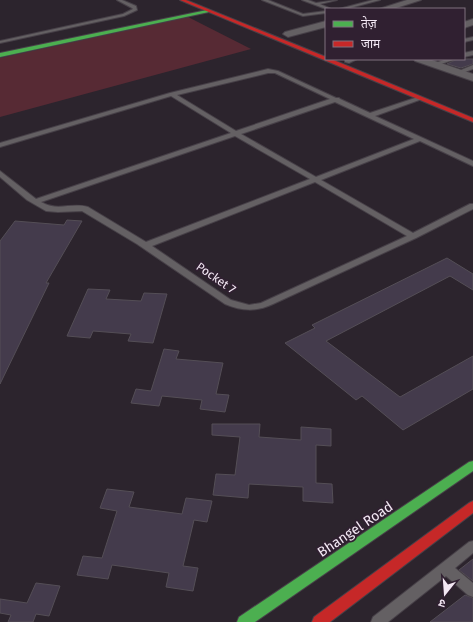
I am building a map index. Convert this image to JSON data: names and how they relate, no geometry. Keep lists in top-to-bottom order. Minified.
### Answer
{"streets":{"street":["Bhangel Road"],"lane":["Pocket 7"]},"legend":["तेज़","जाम"],"north":"bottom"}
